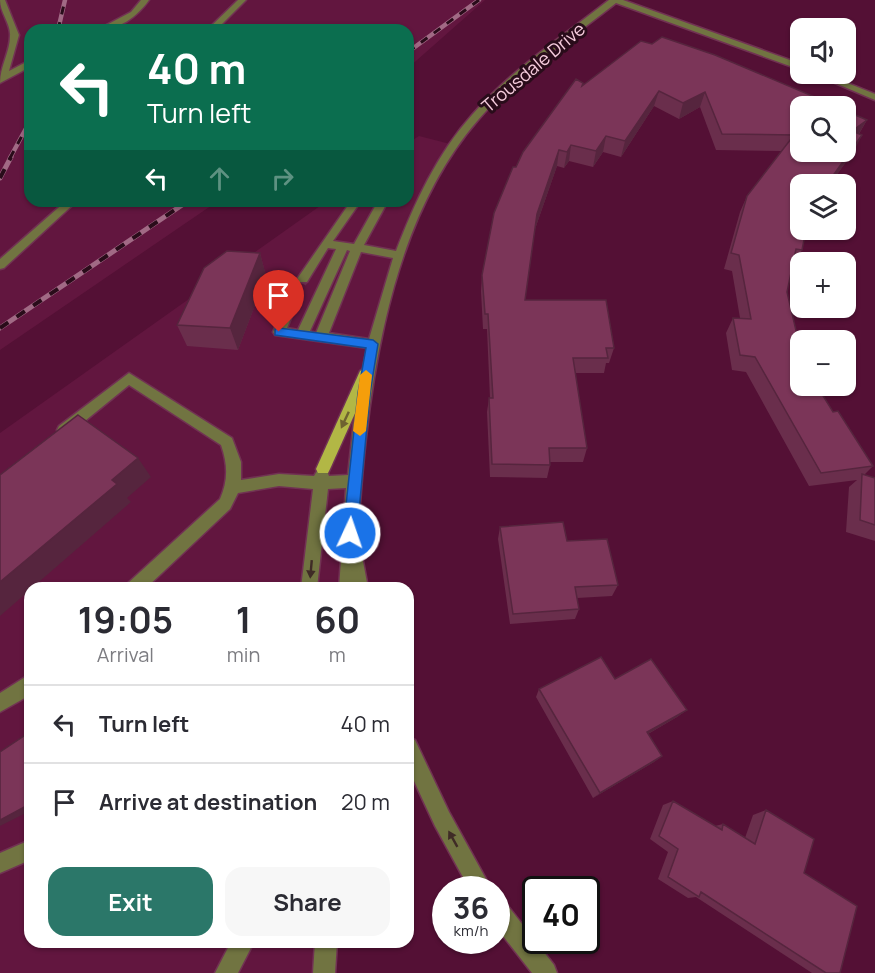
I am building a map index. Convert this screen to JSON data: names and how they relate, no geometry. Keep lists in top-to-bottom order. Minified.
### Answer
{"streets":{"street":["Trousdale Drive"]},"page":{"map_buttons":["+","−"],"turn":["40 m","Turn left"],"eta":["19:05","Arrival","1","min","60","m"],"list":[{"name":"Turn left","value":"40 m"},{"name":"Arrive at destination","value":"20 m"}],"buttons":["Exit","Share"],"speed":"36 km/h","limit":"40"}}
